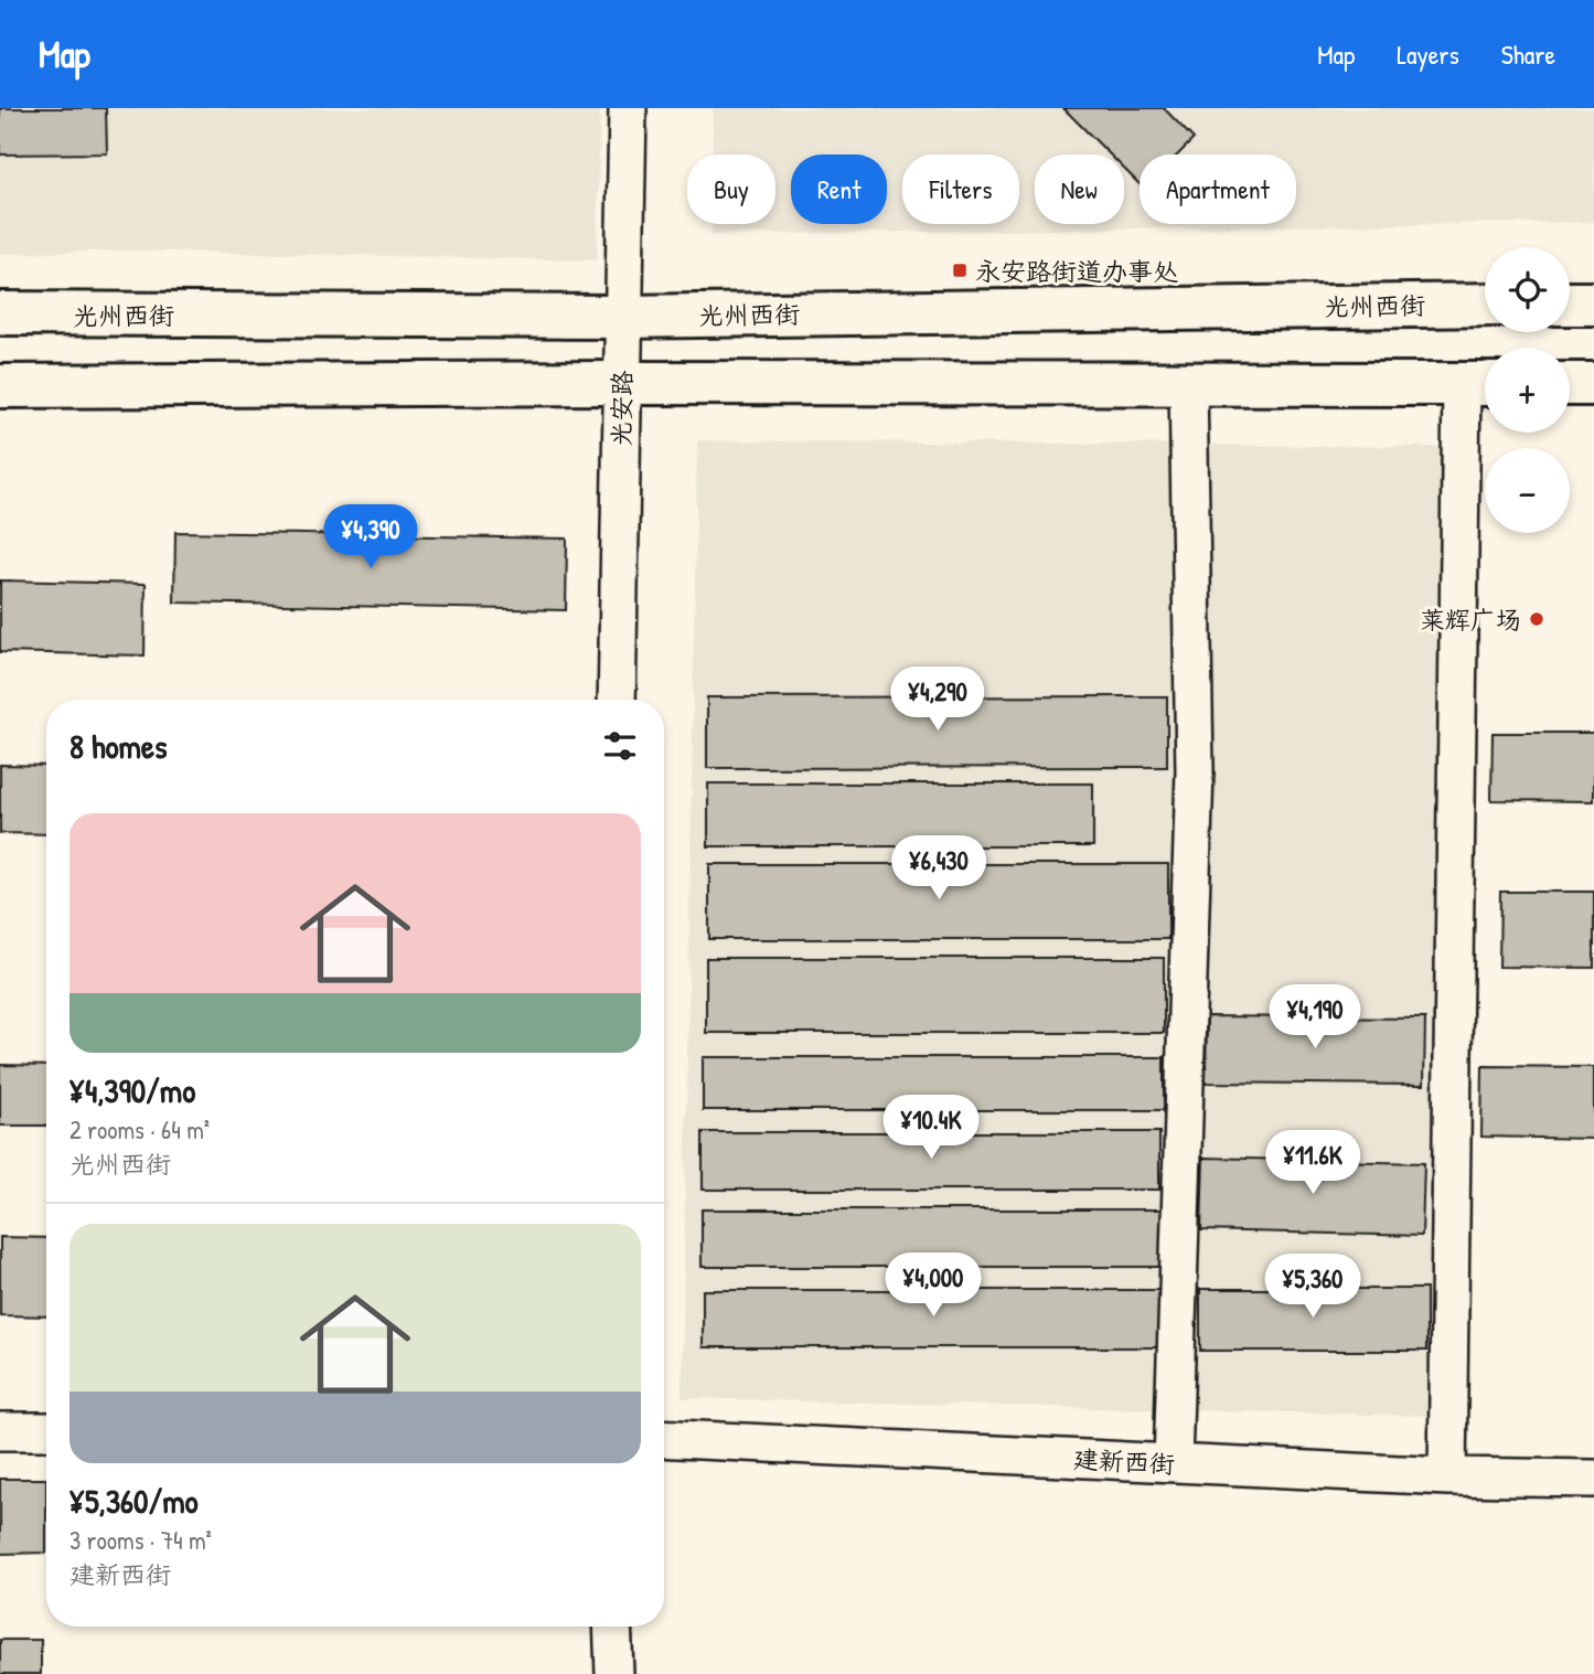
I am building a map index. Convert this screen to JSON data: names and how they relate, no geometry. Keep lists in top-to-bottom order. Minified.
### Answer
{"streets":{"main road":["光州西街"],"street":["光安路","建新西街"]},"crossings":[["光州西街","光安路"]],"places":{"transit":["永安路街道办事处"],"other":["莱辉广场"]},"page":{"header":"Map","nav":["Map","Layers","Share"],"chip":["Buy","Rent","Filters","New","Apartment"],"map_buttons":["+","−"],"price":["¥4,390","¥4,290","¥6,430","¥4,190","¥10.4K","¥11.6K","¥4,000","¥5,360"],"heading":"8 homes","list":[{"name":"¥4,390/mo","note":"2 rooms · 64 m² · 光州西街"},{"name":"¥5,360/mo","note":"3 rooms · 74 m² · 建新西街"}]}}
